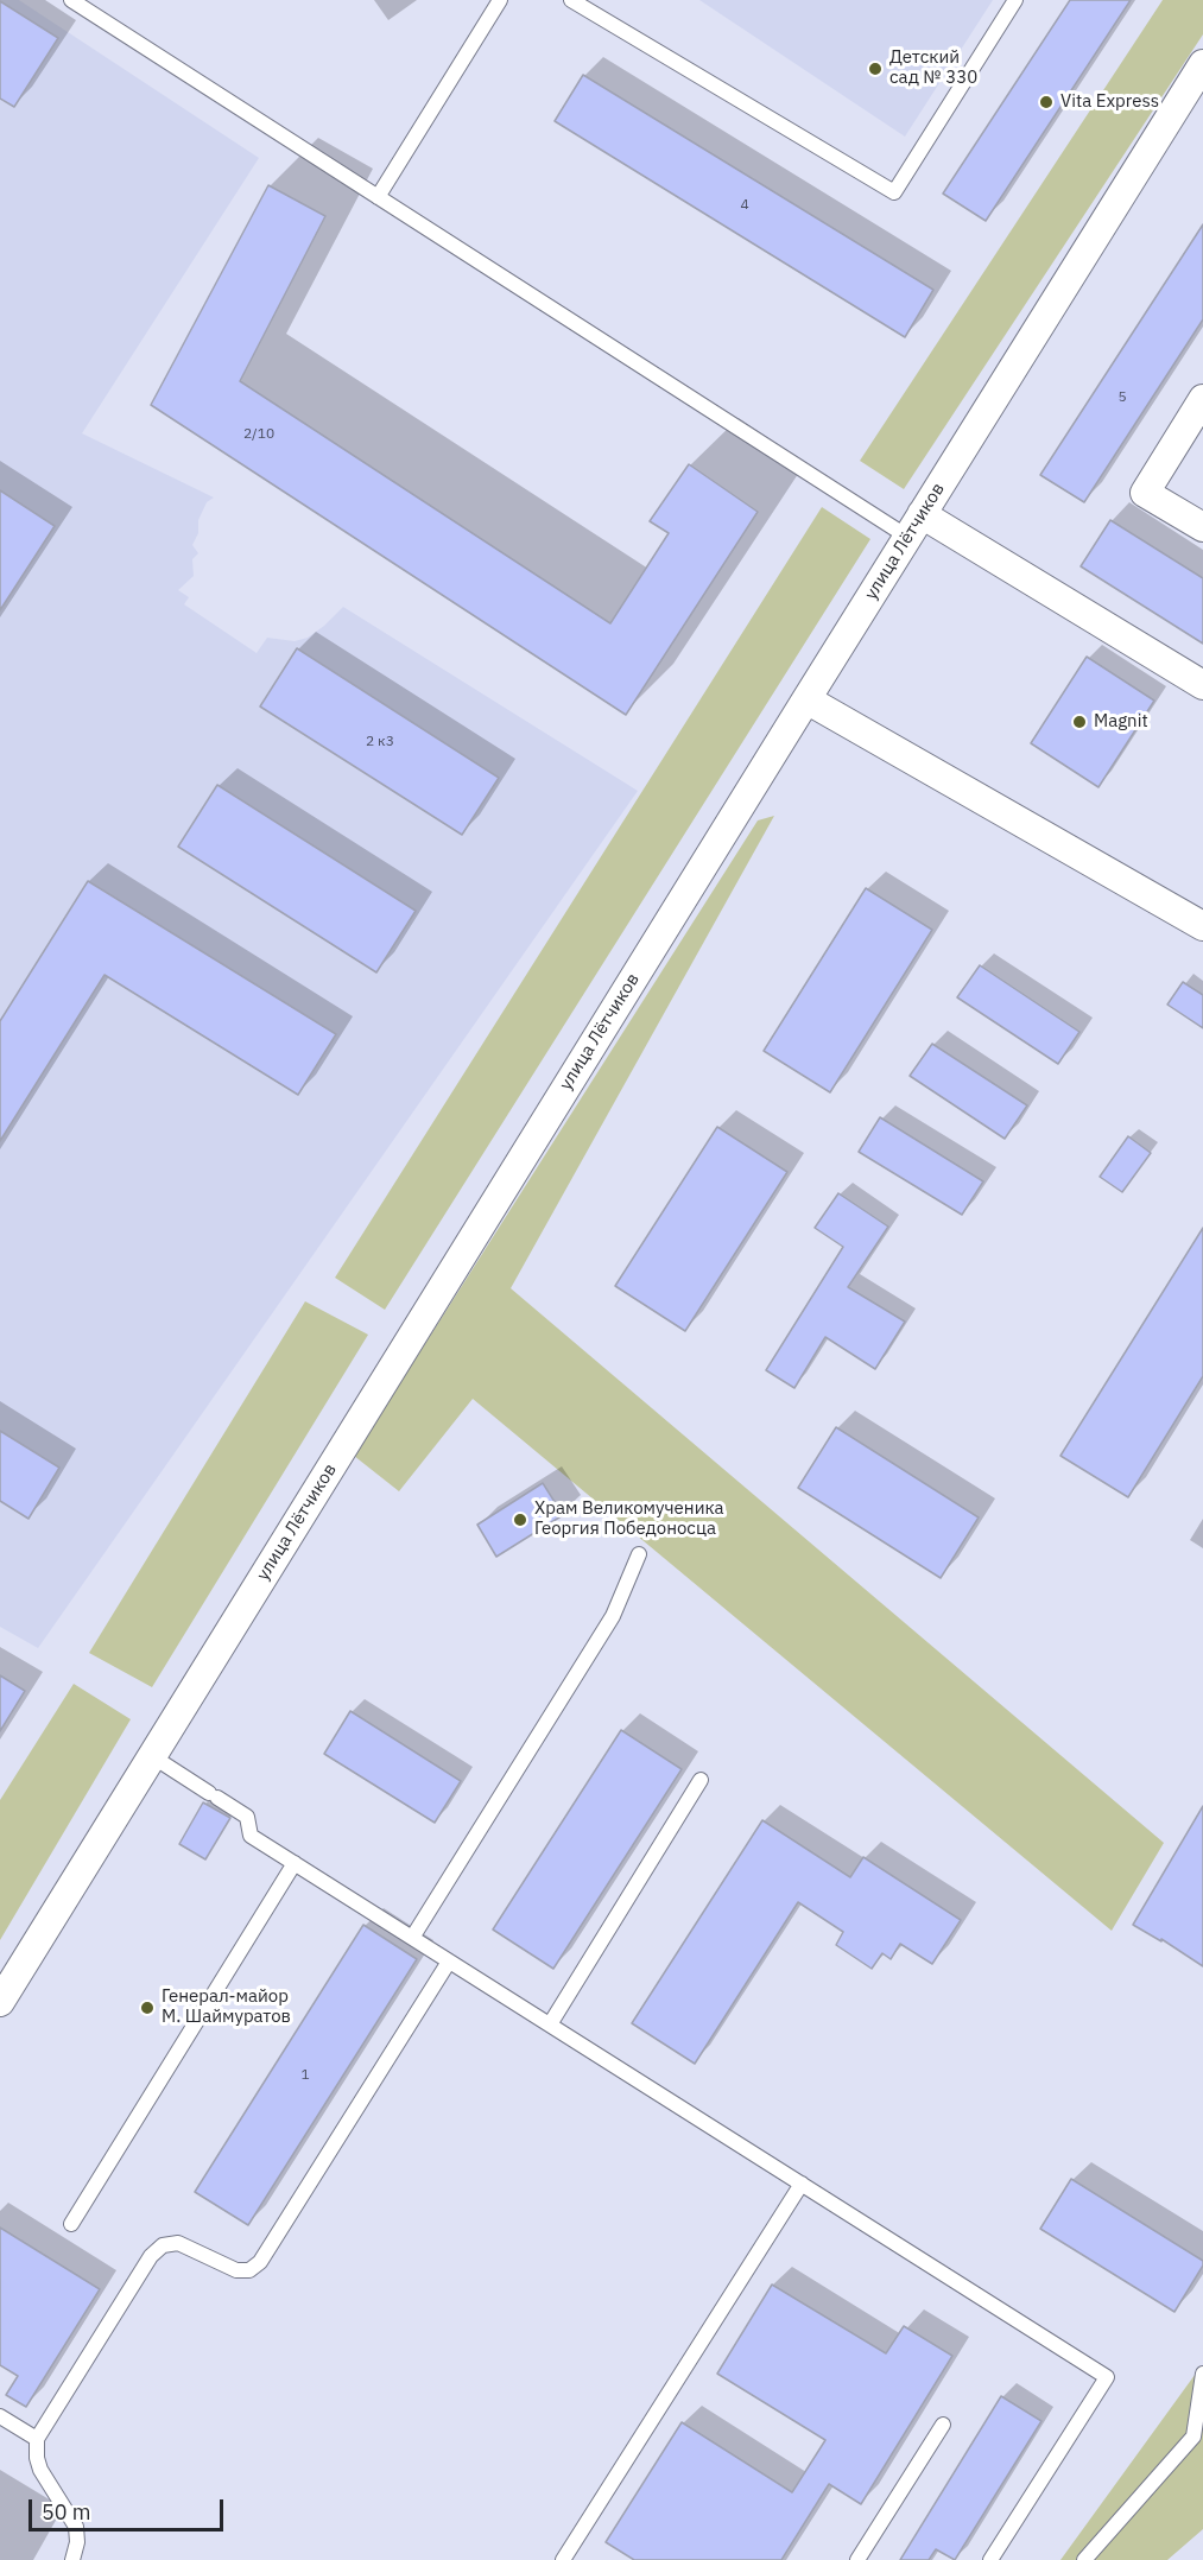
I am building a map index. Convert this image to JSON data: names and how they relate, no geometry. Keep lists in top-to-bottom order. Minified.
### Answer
{"streets":{"street":["улица Лётчиков"]},"places":["Детский сад № 330","Vita Express","Magnit","Храм Великомученика Георгия Победоносца","Генерал-майор М. Шаймуратов"],"house_numbers":["4","5","2/10","2 к3","1"],"scale_bar":"50 m"}
